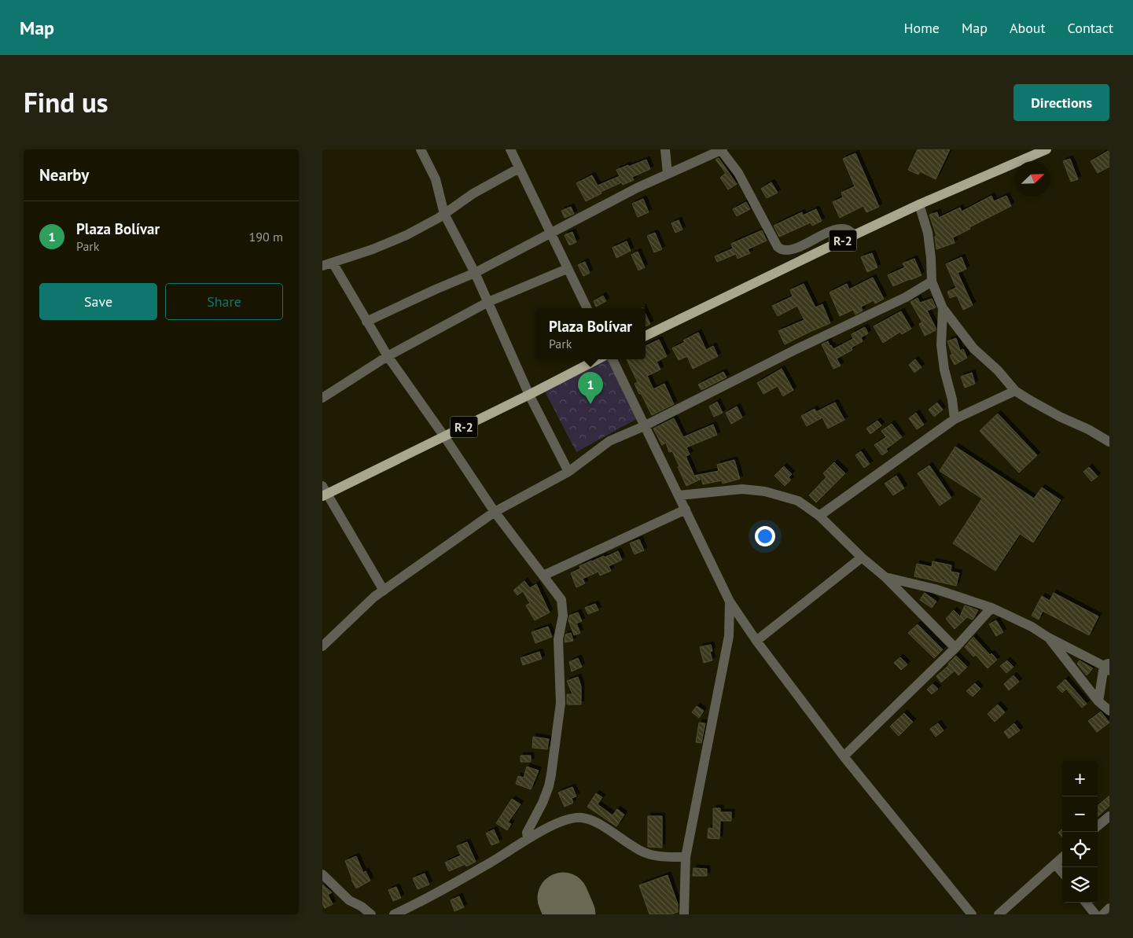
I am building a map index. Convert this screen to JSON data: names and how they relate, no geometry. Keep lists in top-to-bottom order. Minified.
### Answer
{"streets":{"main road":["R-2"]},"north":"top right","page":{"header":"Map","nav":["Home","Map","About","Contact"],"title":"Find us","buttons":["Directions",["Save","Share"]],"heading":"Nearby","list":[{"mark":"1","name":"Plaza Bolívar","note":"Park","value":"190 m"}],"popup":["Plaza Bolívar","Park"],"pins":"1","map_buttons":["+","−"]}}
